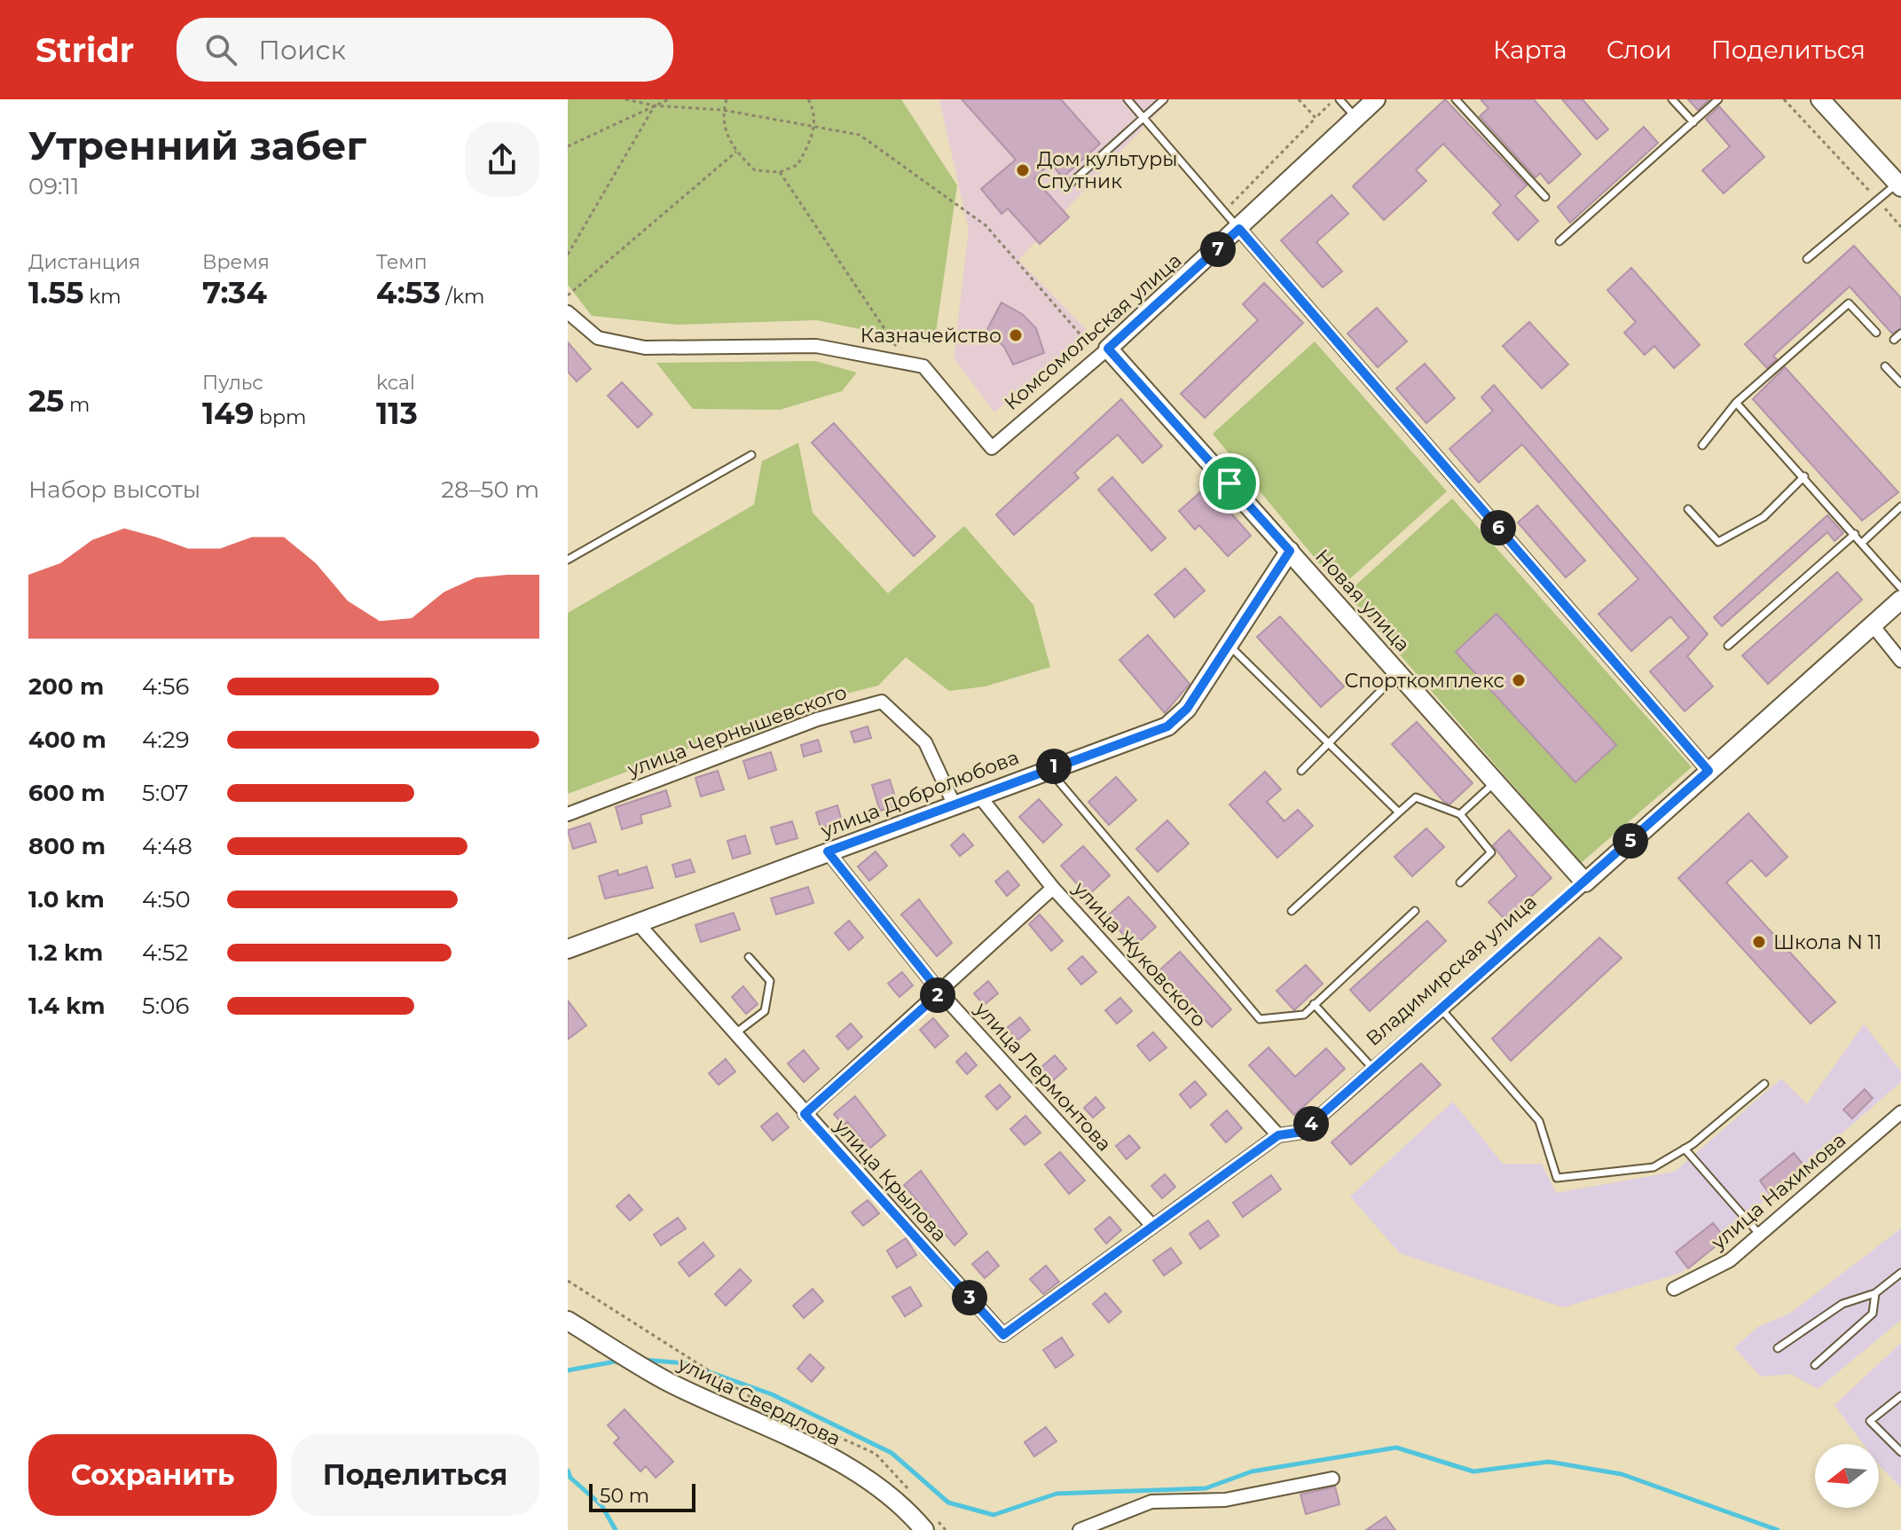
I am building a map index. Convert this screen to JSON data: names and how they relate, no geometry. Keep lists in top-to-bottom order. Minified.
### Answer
{"streets":{"street":["Комсомольская улица","Новая улица","улица Чернышевского","улица Добролюбова","улица Жуковского","Владимирская улица","улица Лермонтова","улица Крылова","улица Нахимова","улица Свердлова"]},"crossings":[["Комсомольская улица","Новая улица"],["Новая улица","улица Добролюбова"],["Новая улица","Владимирская улица"],["улица Чернышевского","улица Добролюбова"],["улица Добролюбова","улица Жуковского"],["улица Добролюбова","улица Лермонтова"],["улица Добролюбова","улица Крылова"],["улица Жуковского","Владимирская улица"],["Владимирская улица","улица Лермонтова"],["Владимирская улица","улица Крылова"]],"places":["Дом культуры Спутник","Казначейство","Спорткомплекс","Школа N 11"],"scale_bar":"50 m","north":"left","page":{"header":"Stridr","search":"Поиск","nav":["Карта","Слои","Поделиться"],"heading":["Утренний забег","09:11"],"stats":[["Дистанция","1.55 km"],["Время","7:34"],["Темп","4:53 /km"],["25 m"],["Пульс","149 bpm"],["kcal","113"]],"pins":["7","6","1","5","2","4","3"],"chart":["Набор высоты","28–50 m"],"list":[{"name":"200 m","note":"4:56"},{"name":"400 m","note":"4:29"},{"name":"600 m","note":"5:07"},{"name":"800 m","note":"4:48"},{"name":"1.0 km","note":"4:50"},{"name":"1.2 km","note":"4:52"},{"name":"1.4 km","note":"5:06"}],"buttons":["Сохранить","Поделиться"],"scale":"50 m"}}
